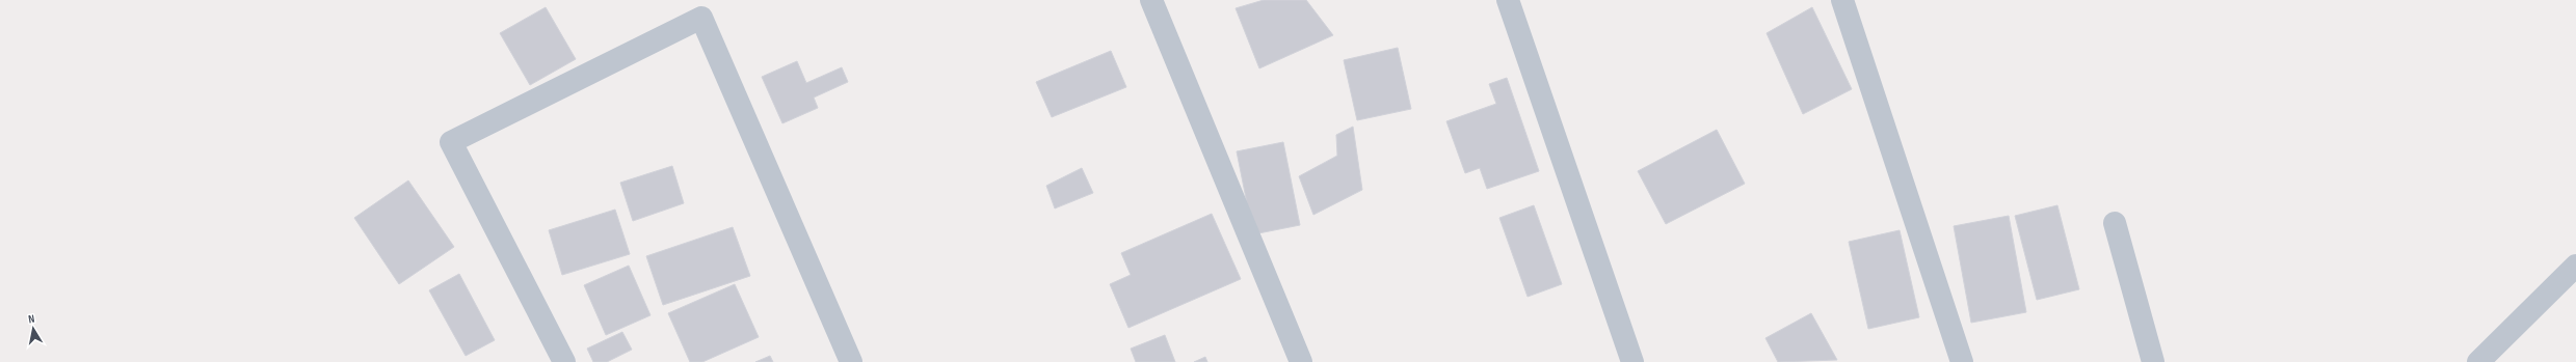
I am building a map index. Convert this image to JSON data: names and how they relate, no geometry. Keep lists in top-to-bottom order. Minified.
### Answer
{"north":"top"}
